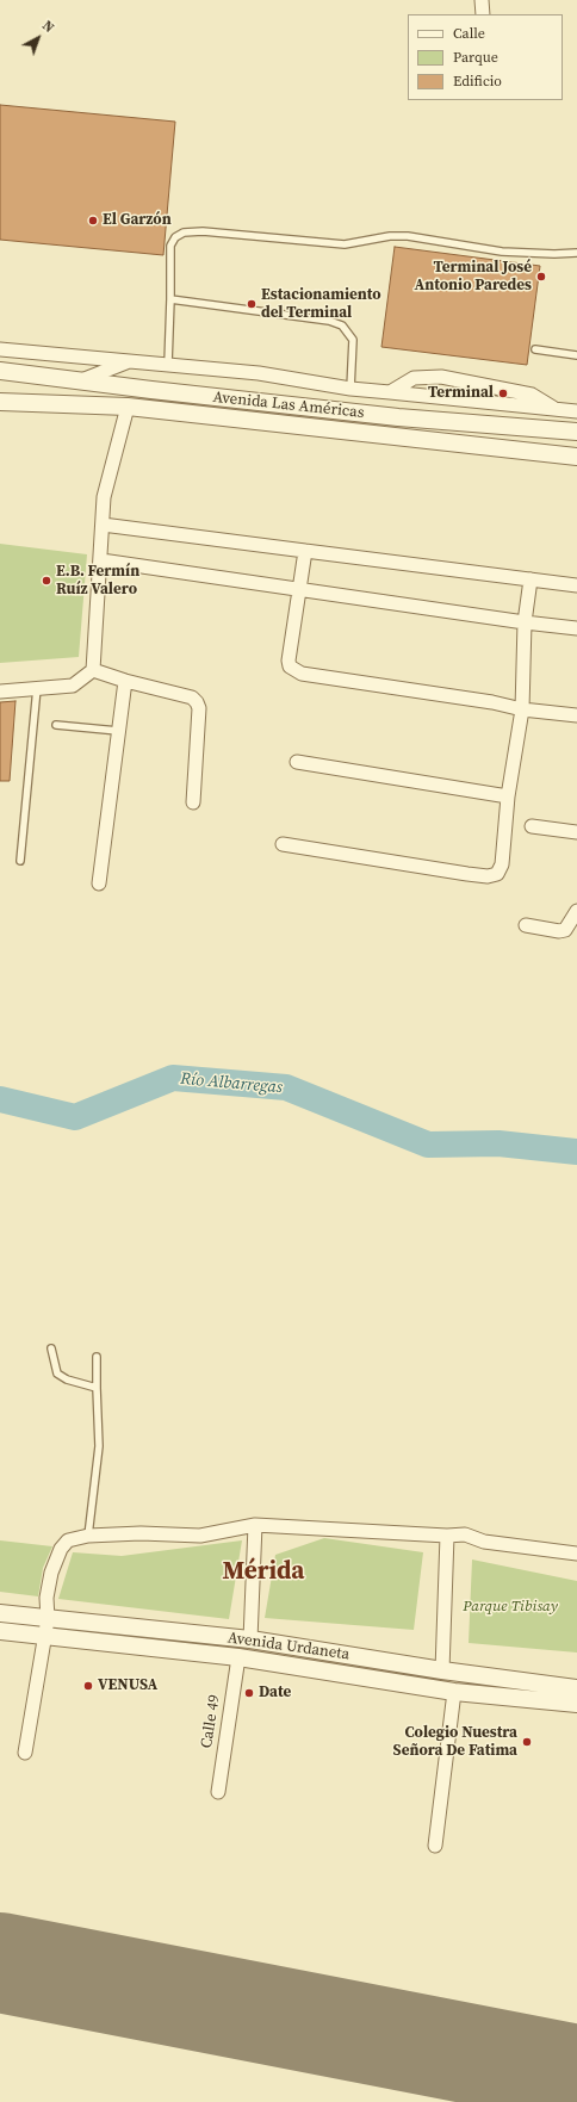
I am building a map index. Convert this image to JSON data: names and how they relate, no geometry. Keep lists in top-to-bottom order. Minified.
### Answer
{"streets":{"street":["Avenida Las Américas","Avenida Urdaneta","Calle 49"]},"crossings":[["Avenida Urdaneta","Calle 49"]],"districts":["Mérida"],"water":["Río Albarregas"],"parks":["Parque Tibisay"],"places":["El Garzón","Terminal José Antonio Paredes","Estacionamiento del Terminal","Terminal","E.B. Fermín Ruíz Valero","VENUSA","Date","Colegio Nuestra Señora De Fatima"],"legend":["Calle","Parque","Edificio"],"north":"top right"}
